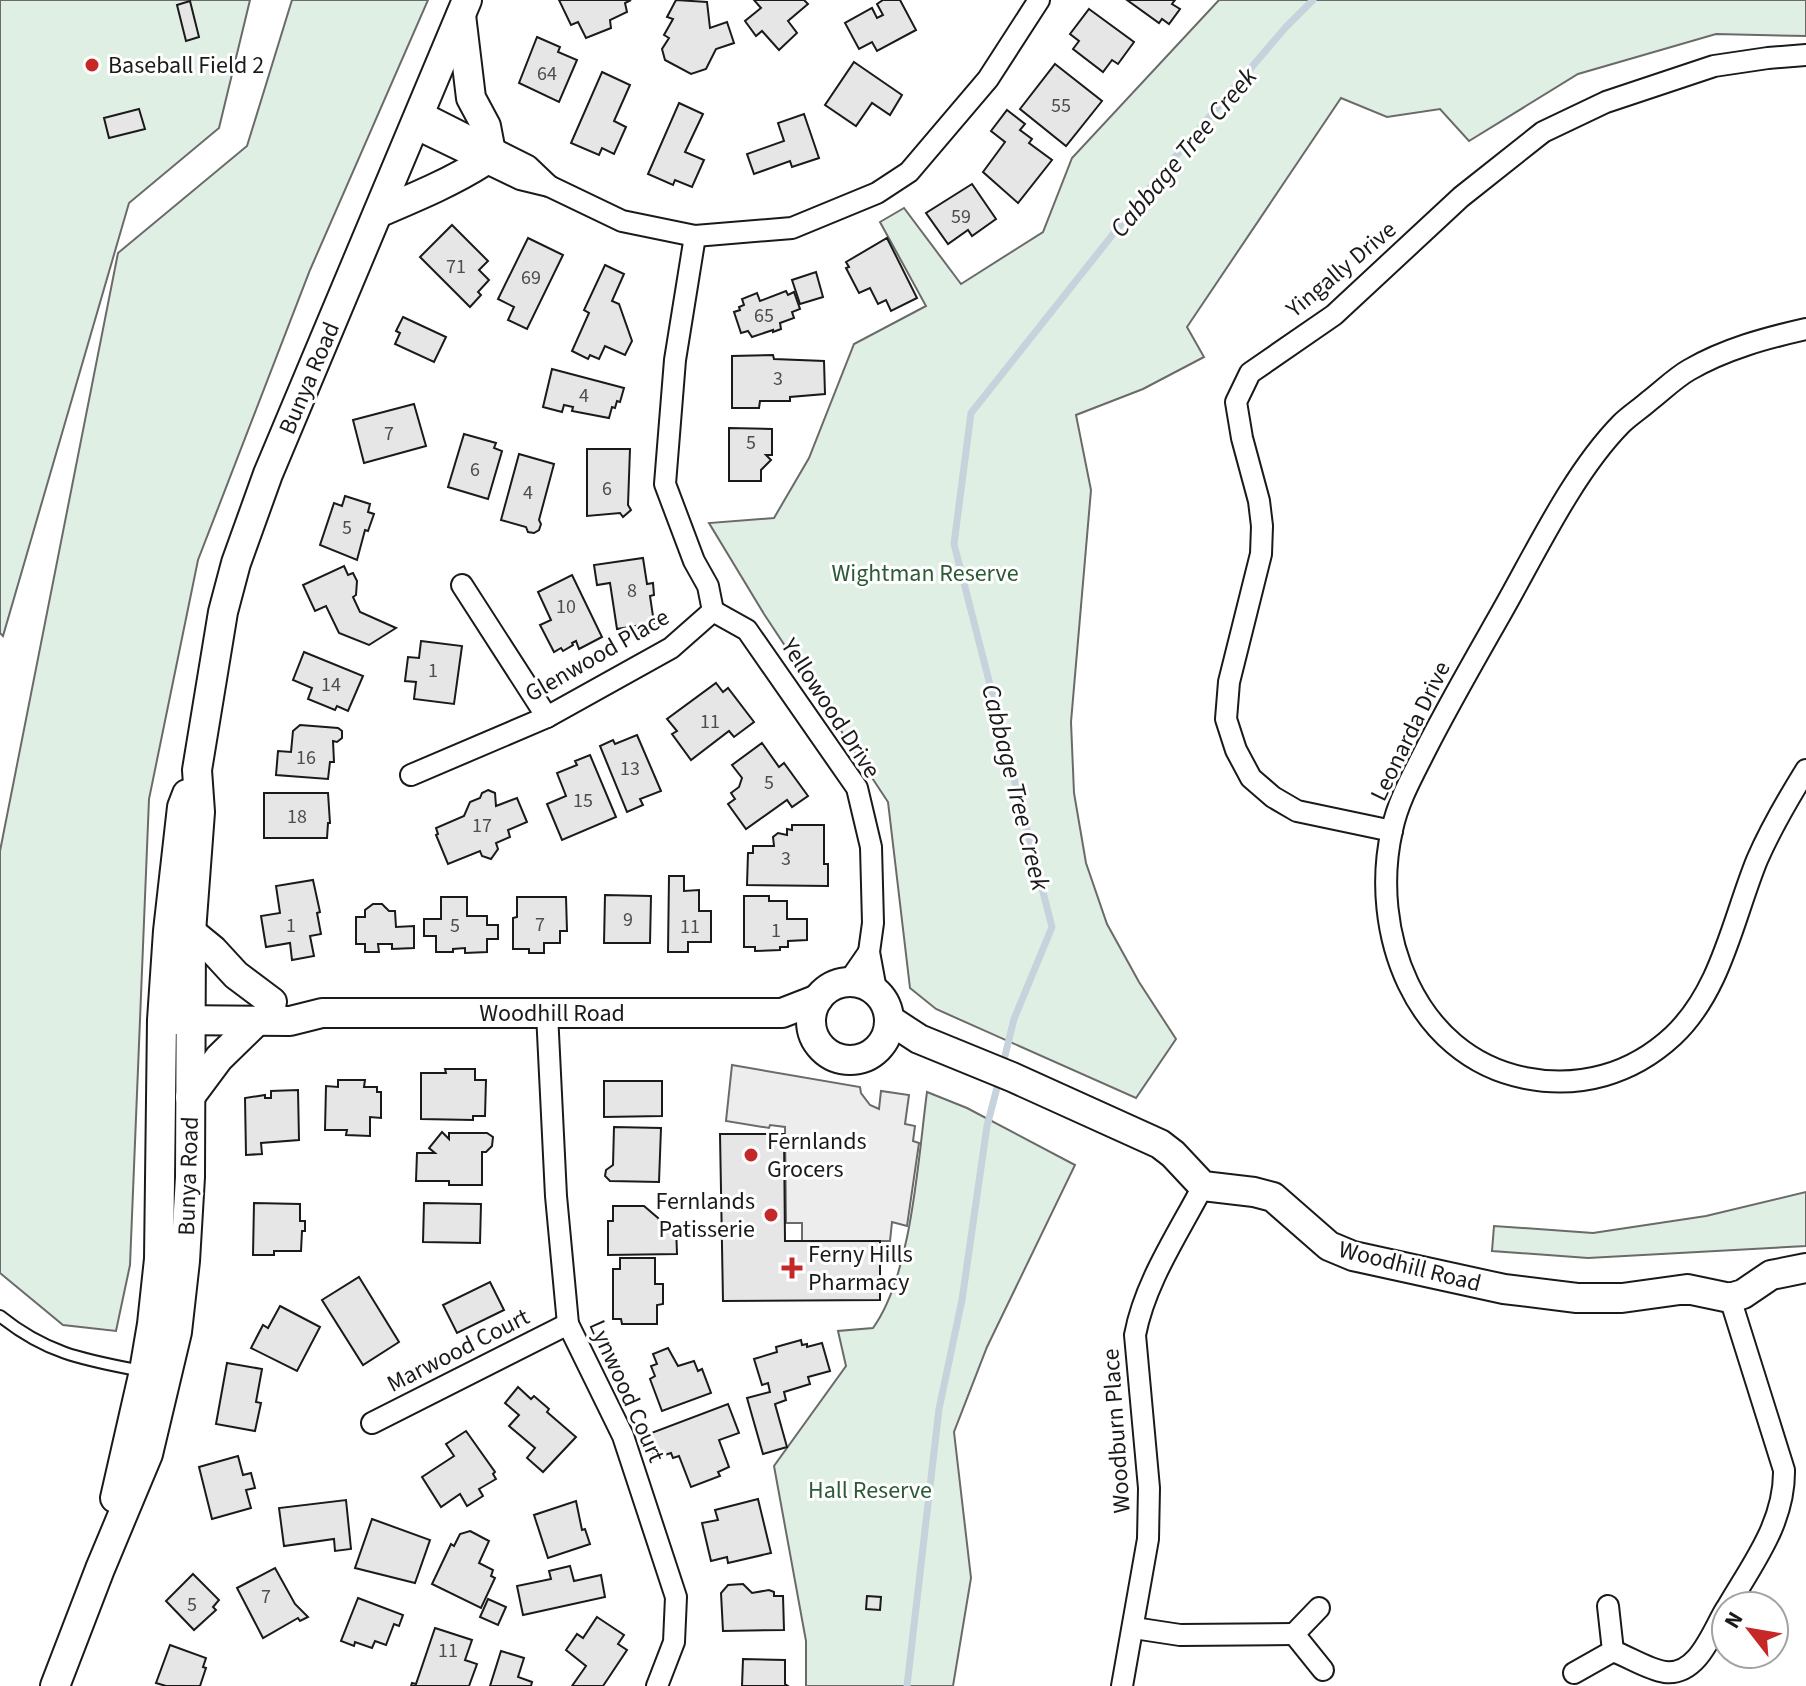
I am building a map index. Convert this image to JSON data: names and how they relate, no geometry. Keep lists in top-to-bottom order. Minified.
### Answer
{"streets":{"main road":["Bunya Road","Woodhill Road"],"street":["Yingally Drive","Glenwood Place","Yellowood Drive","Leonarda Drive","Marwood Court","Lynwood Court","Woodburn Place"]},"crossings":[["Yingally Drive","Leonarda Drive"],["Bunya Road","Woodhill Road"],["Glenwood Place","Yellowood Drive"],["Yellowood Drive","Woodhill Road"],["Woodhill Road","Lynwood Court"],["Woodhill Road","Woodburn Place"],["Marwood Court","Lynwood Court"]],"water":["Cabbage Tree Creek"],"parks":["Wightman Reserve","Hall Reserve"],"places":{"other":["Baseball Field 2","Fernlands Grocers","Fernlands Patisserie"],"health":["Ferny Hills Pharmacy"]},"house_numbers":["64","55","59","71","69","65","3","4","7","5","6","6","4","5","8","10","1","14","11","16","13","5","15","18","17","3","9","7","1","5","11","1","7","5","11"],"north":"top left"}
